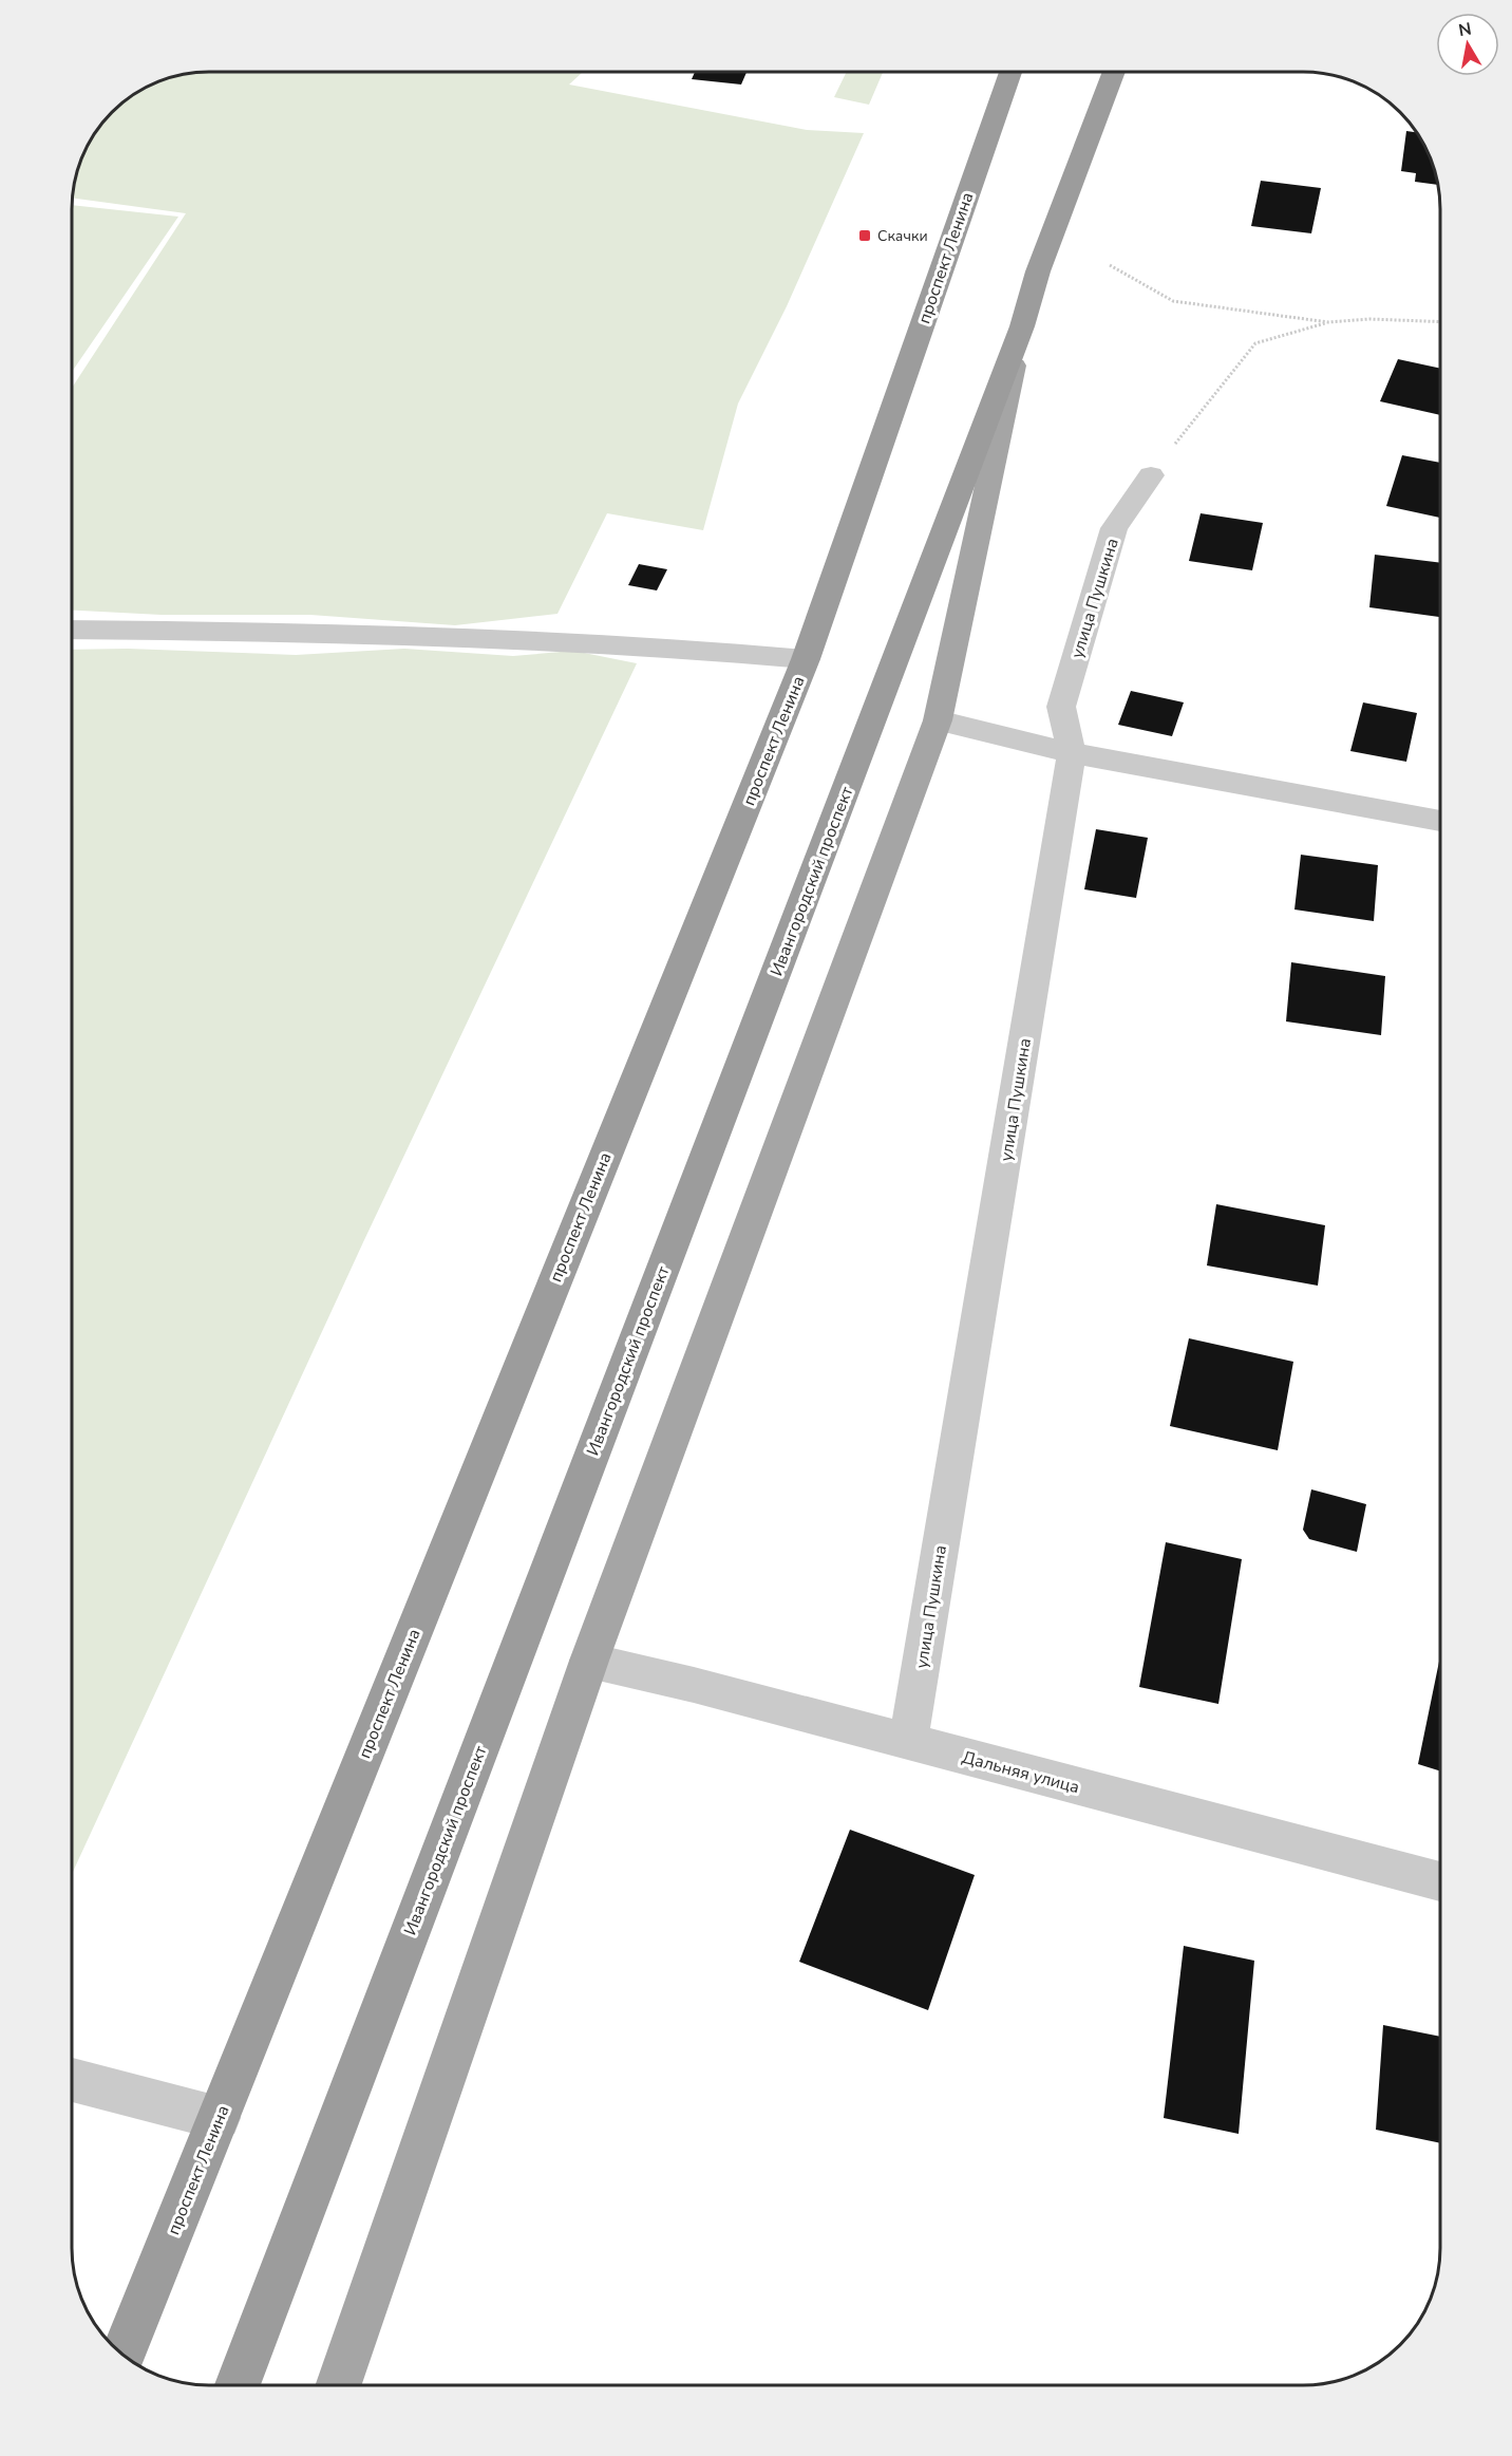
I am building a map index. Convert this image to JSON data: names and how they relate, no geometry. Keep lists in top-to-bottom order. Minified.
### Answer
{"streets":{"highway":["проспект Ленина","Ивангородский проспект"],"street":["улица Пушкина","Дальняя улица"]},"crossings":[["улица Пушкина","Дальняя улица"]],"places":{"transit":["Скачки"]},"north":"top"}
